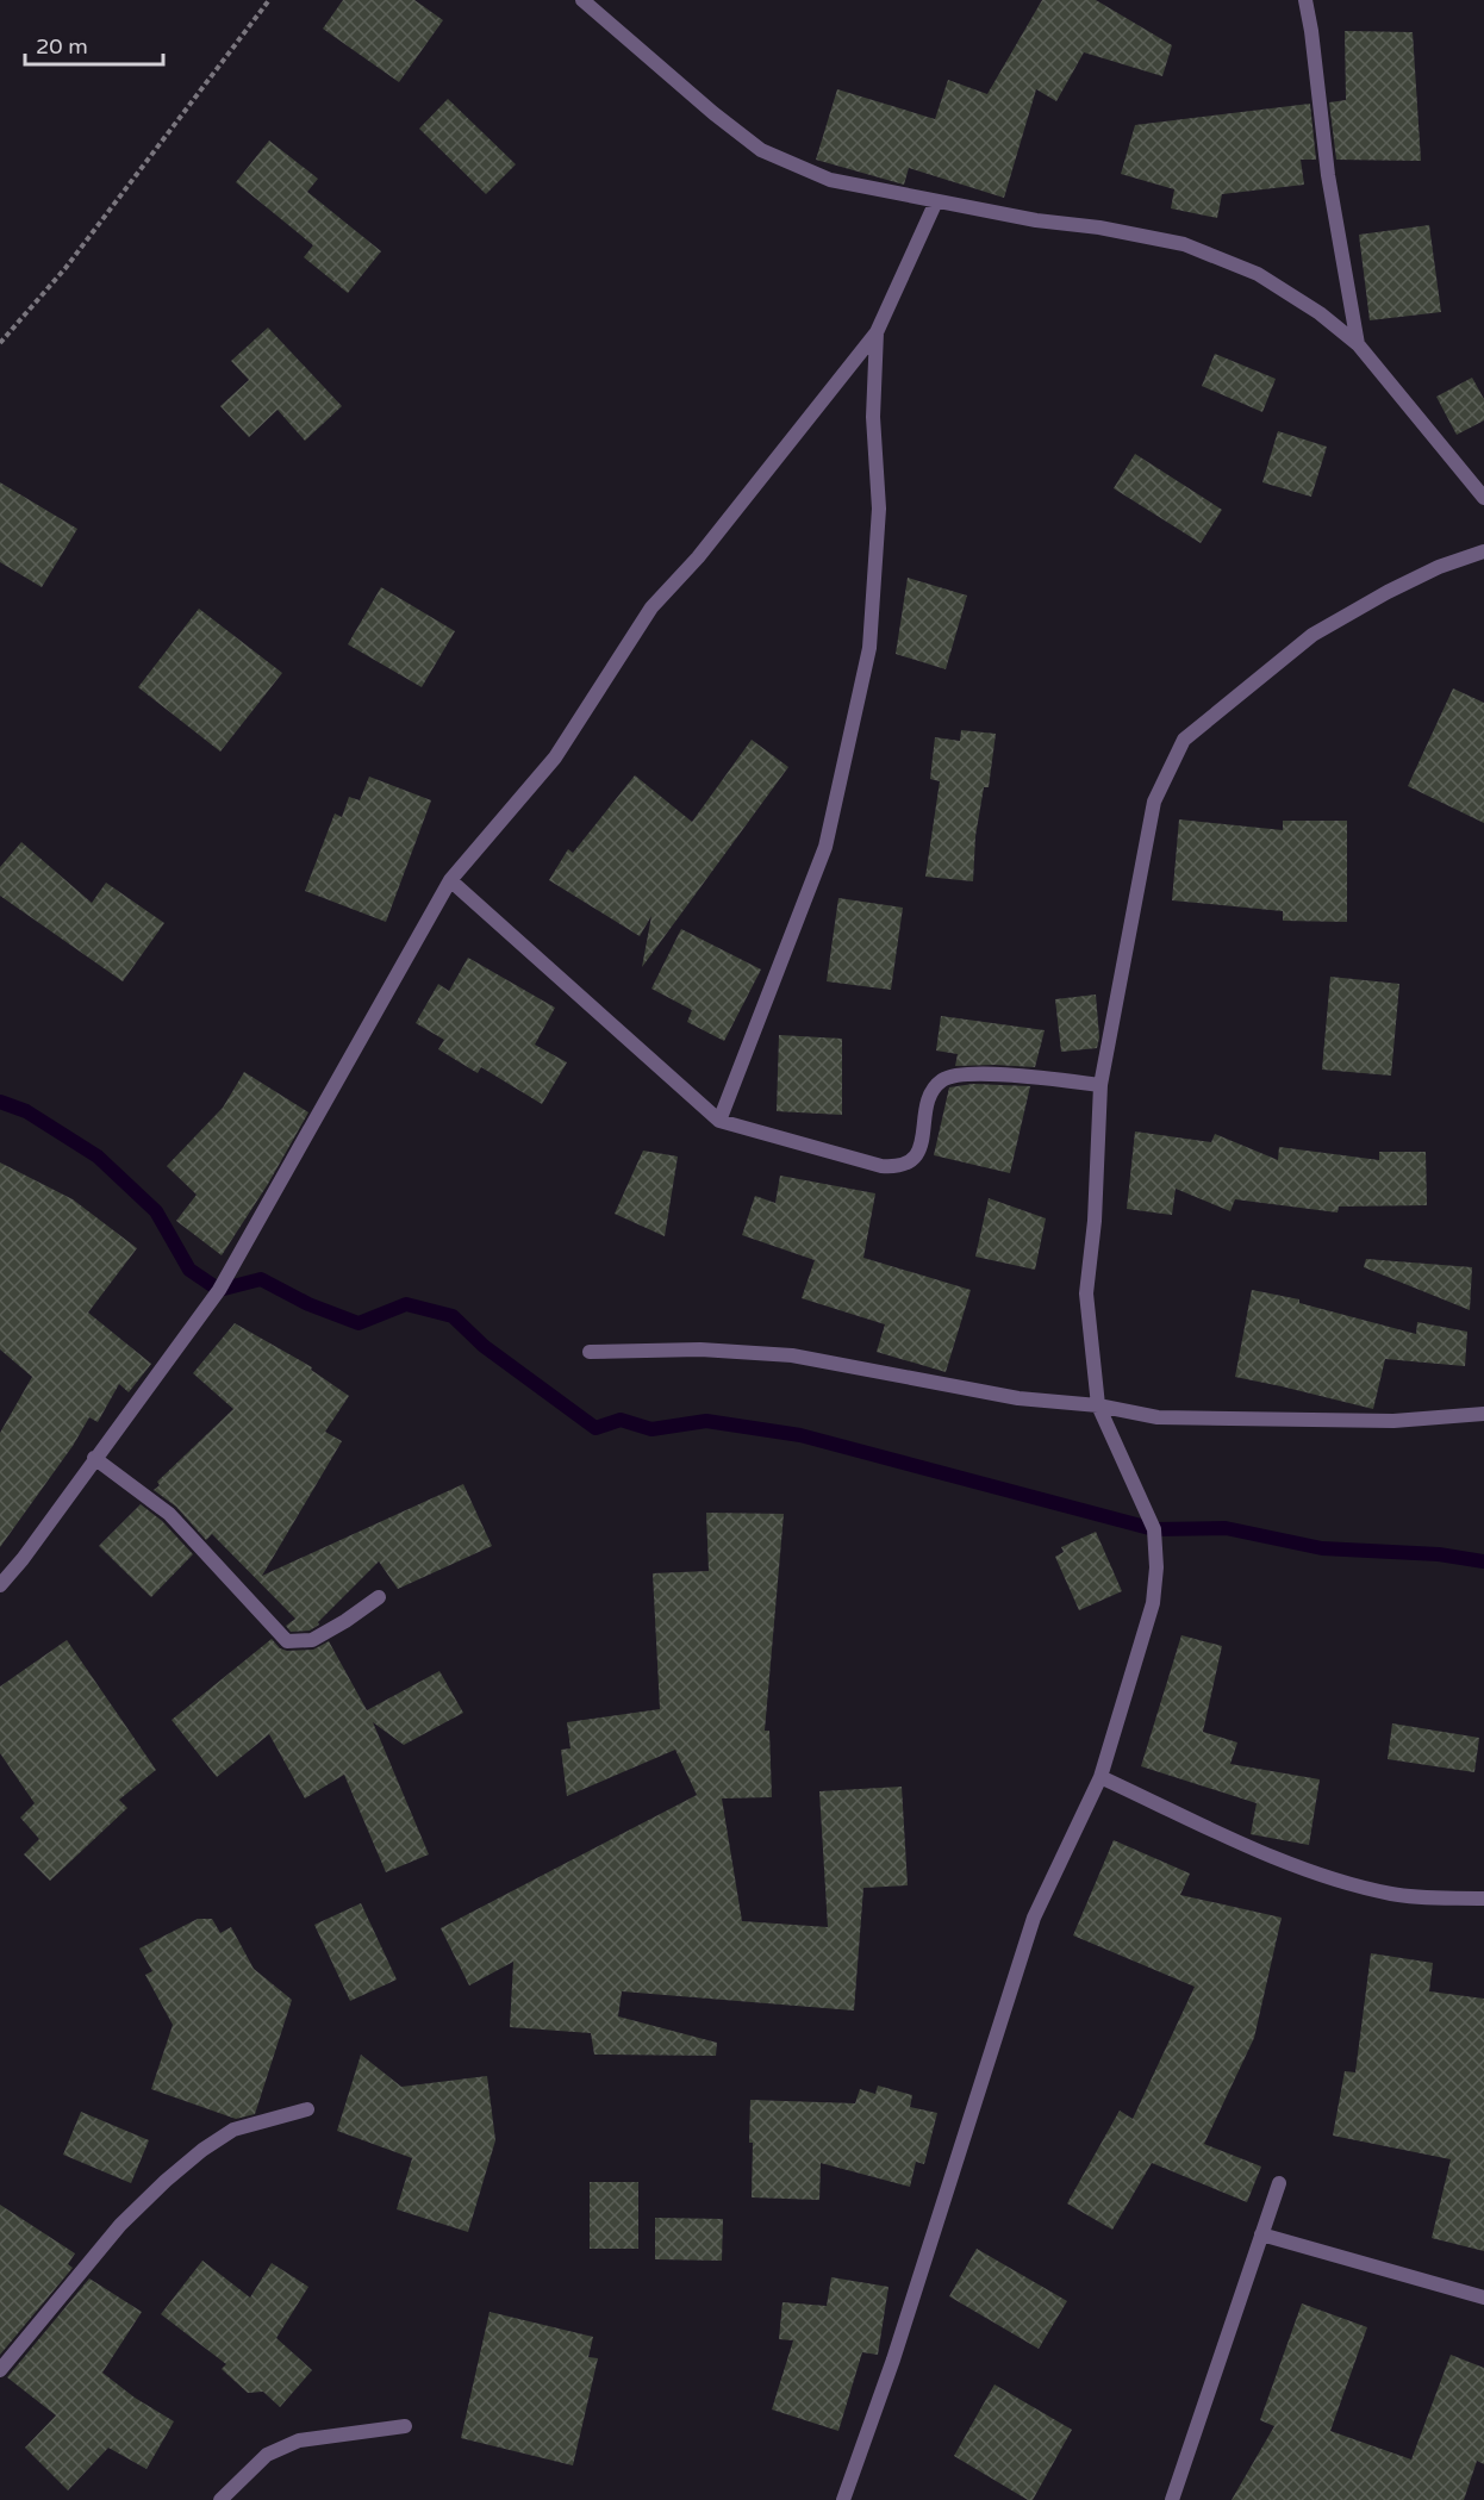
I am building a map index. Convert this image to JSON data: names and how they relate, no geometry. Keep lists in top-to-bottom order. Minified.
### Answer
{"scale_bar":"20 m"}
